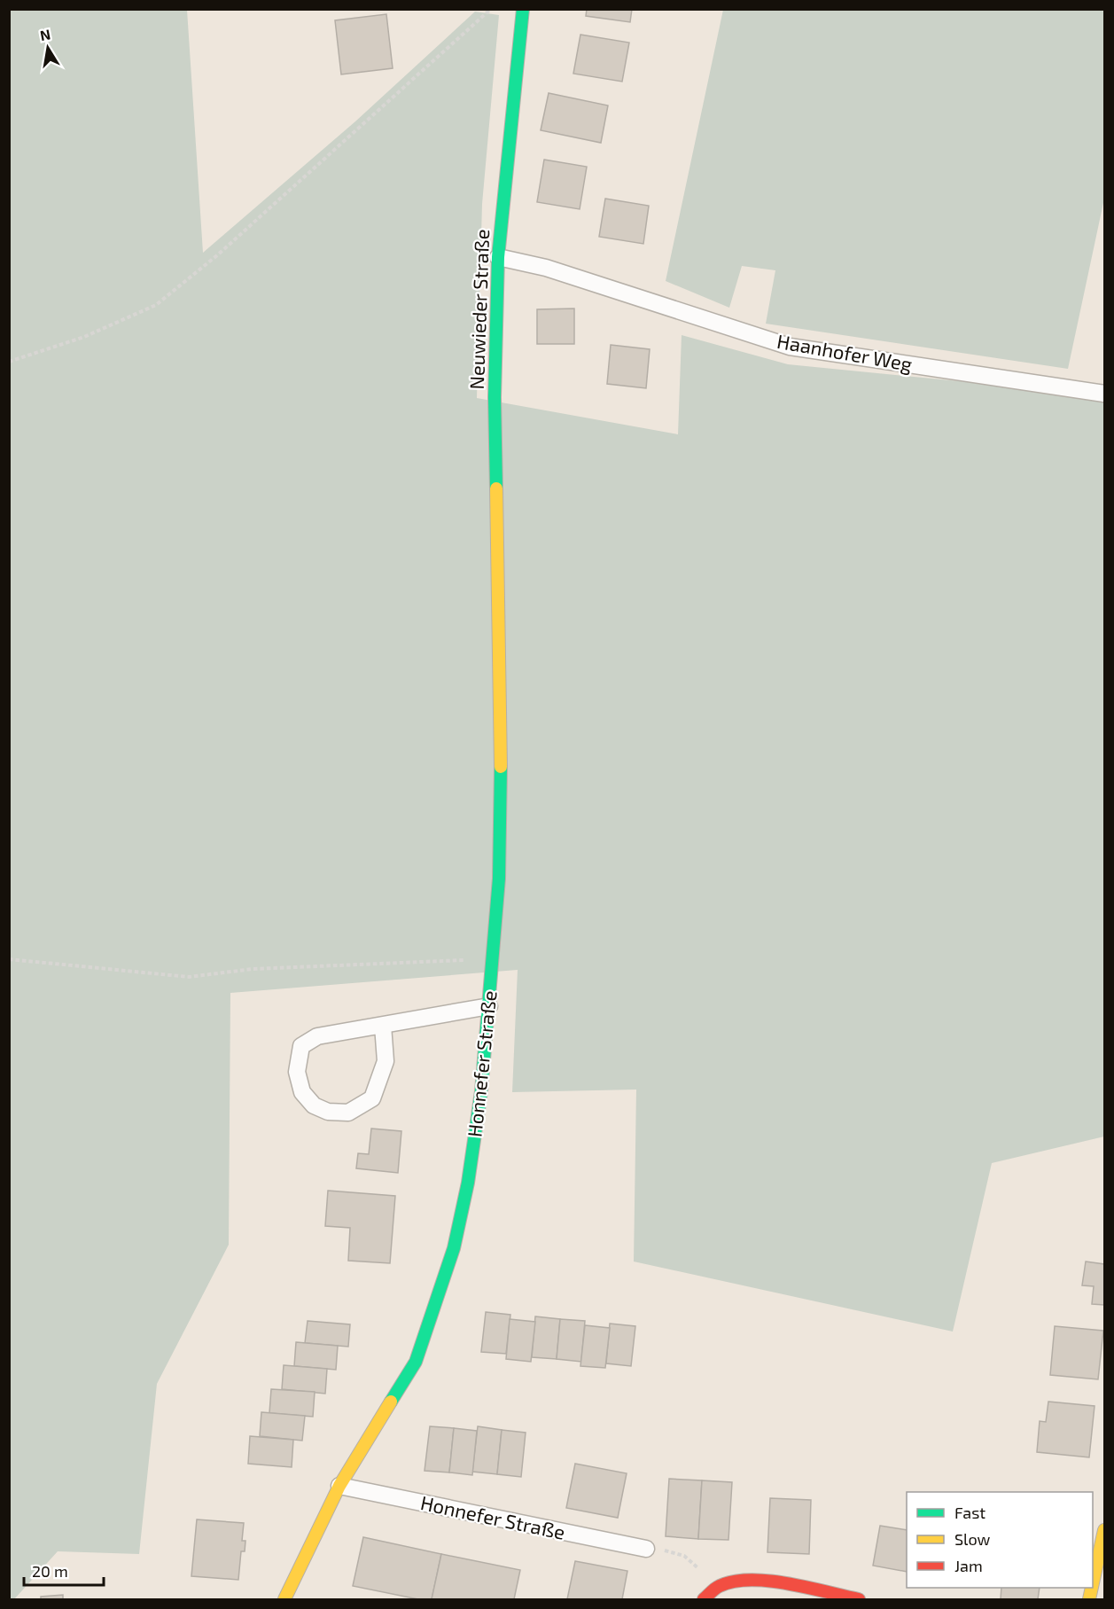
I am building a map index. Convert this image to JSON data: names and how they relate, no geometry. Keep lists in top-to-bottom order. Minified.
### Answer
{"streets":{"street":["Neuwieder Straße","Honnefer Straße"],"lane":["Haanhofer Weg"]},"crossings":[["Neuwieder Straße","Haanhofer Weg"],["Neuwieder Straße","Honnefer Straße"]],"legend":["Fast","Slow","Jam"],"scale_bar":"20 m","north":"top"}
